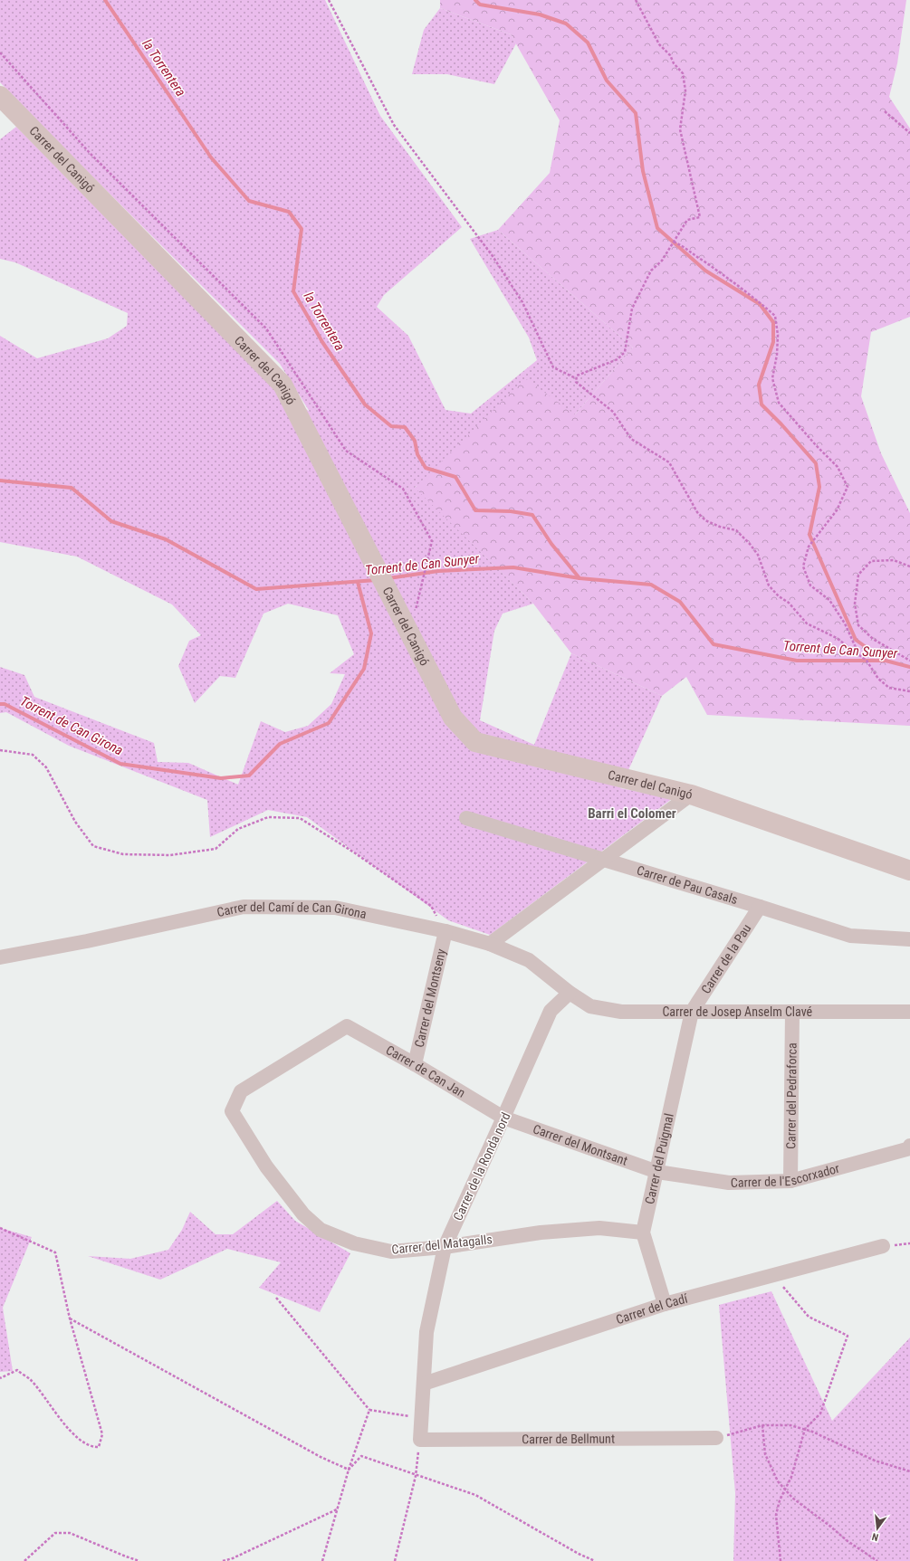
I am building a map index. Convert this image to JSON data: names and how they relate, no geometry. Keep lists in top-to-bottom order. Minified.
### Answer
{"streets":{"street":["Carrer del Canigó","Carrer de Pau Casals","Carrer del Camí de Can Girona","Carrer de la Pau","Carrer del Montseny","Carrer de Josep Anselm Clavé","Carrer de Can Jan","Carrer del Pedraforca","Carrer del Montsant","Carrer del Puigmal","Carrer de la Ronda nord","Carrer de l'Escorxador","Carrer del Matagalls","Carrer del Cadí","Carrer de Bellmunt"]},"crossings":[["Carrer de Pau Casals","Carrer de la Pau"],["Carrer del Camí de Can Girona","Carrer del Montseny"],["Carrer del Camí de Can Girona","Carrer de Josep Anselm Clavé"],["Carrer del Camí de Can Girona","Carrer de la Ronda nord"],["Carrer de la Pau","Carrer de Josep Anselm Clavé"],["Carrer de la Pau","Carrer del Puigmal"],["Carrer del Montseny","Carrer de Can Jan"],["Carrer de Josep Anselm Clavé","Carrer del Pedraforca"],["Carrer de Josep Anselm Clavé","Carrer del Puigmal"],["Carrer de Josep Anselm Clavé","Carrer de la Ronda nord"],["Carrer de Can Jan","Carrer del Montsant"],["Carrer de Can Jan","Carrer de la Ronda nord"],["Carrer de Can Jan","Carrer del Matagalls"],["Carrer del Pedraforca","Carrer de l'Escorxador"],["Carrer del Montsant","Carrer del Puigmal"],["Carrer del Montsant","Carrer de la Ronda nord"],["Carrer del Montsant","Carrer de l'Escorxador"],["Carrer del Puigmal","Carrer de l'Escorxador"],["Carrer del Puigmal","Carrer del Matagalls"],["Carrer de la Ronda nord","Carrer del Matagalls"],["Carrer de la Ronda nord","Carrer del Cadí"],["Carrer de la Ronda nord","Carrer de Bellmunt"]],"districts":["Barri el Colomer"],"water":["la Torrentera","Torrent de Can Sunyer","Torrent de Can Girona"],"north":"bottom"}
